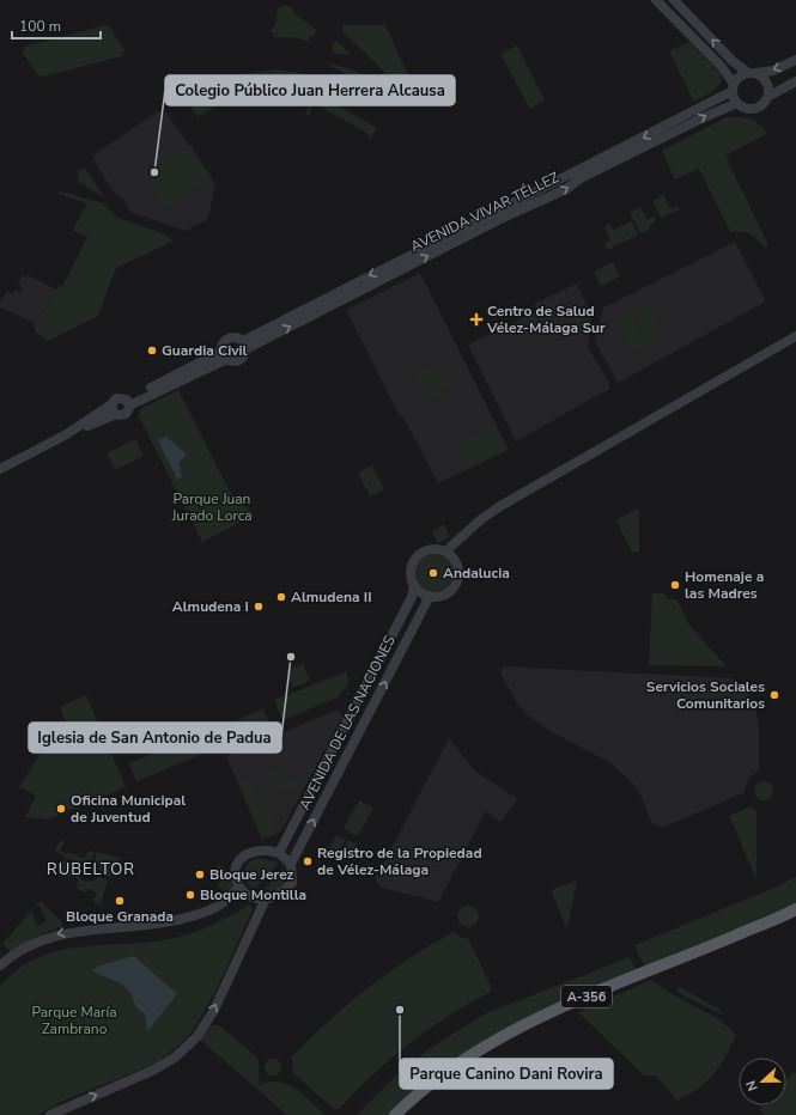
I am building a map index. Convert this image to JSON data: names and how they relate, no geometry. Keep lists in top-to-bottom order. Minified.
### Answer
{"streets":{"main road":["A-356"],"street":["AVENIDA VIVAR TÉLLEZ","AVENIDA DE LAS NACIONES"]},"districts":["RUBELTOR"],"parks":["Parque Juan Jurado Lorca","Parque María Zambrano"],"places":{"other":["Colegio Público Juan Herrera Alcausa","Guardia Civil","Andalucia","Homenaje a las Madres","Almudena II","Almudena I","Iglesia de San Antonio de Padua","Servicios Sociales Comunitarios","Oficina Municipal de Juventud","Registro de la Propiedad de Vélez-Málaga","Bloque Jerez","Bloque Montilla","Bloque Granada","Parque Canino Dani Rovira"],"health":["Centro de Salud Vélez-Málaga Sur"]},"scale_bar":"100 m","north":"left"}
